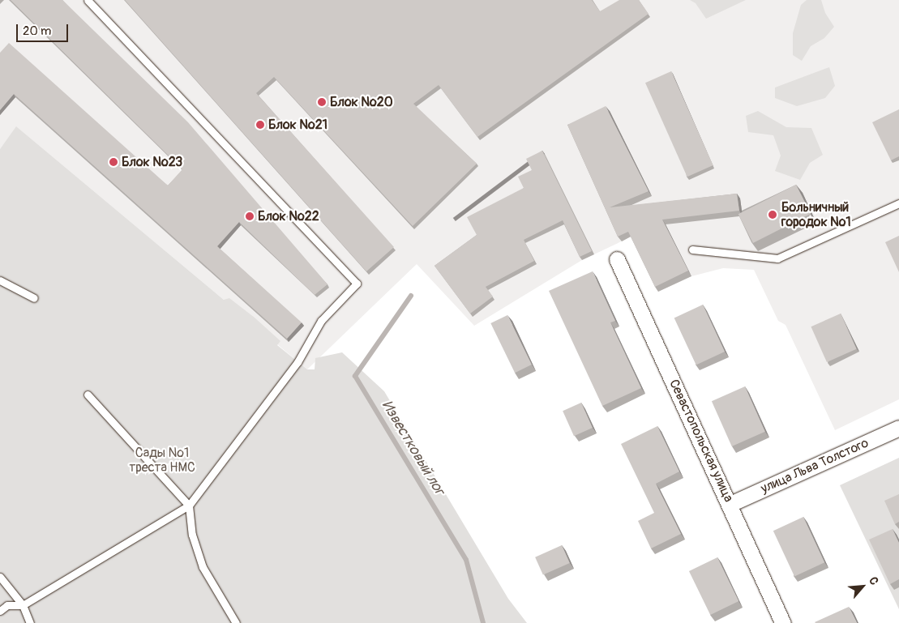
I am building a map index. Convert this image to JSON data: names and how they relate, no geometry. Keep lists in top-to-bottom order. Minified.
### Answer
{"streets":{"street":["Севастопольская улица","улица Льва Толстого"]},"crossings":[["Севастопольская улица","улица Льва Толстого"]],"water":["Известковый лог"],"parks":["Сады №1 треста НМС"],"places":["Блок №20","Блок №21","Блок №23","Больничный городок №1","Блок №22"],"scale_bar":"20 m","north":"top right"}
